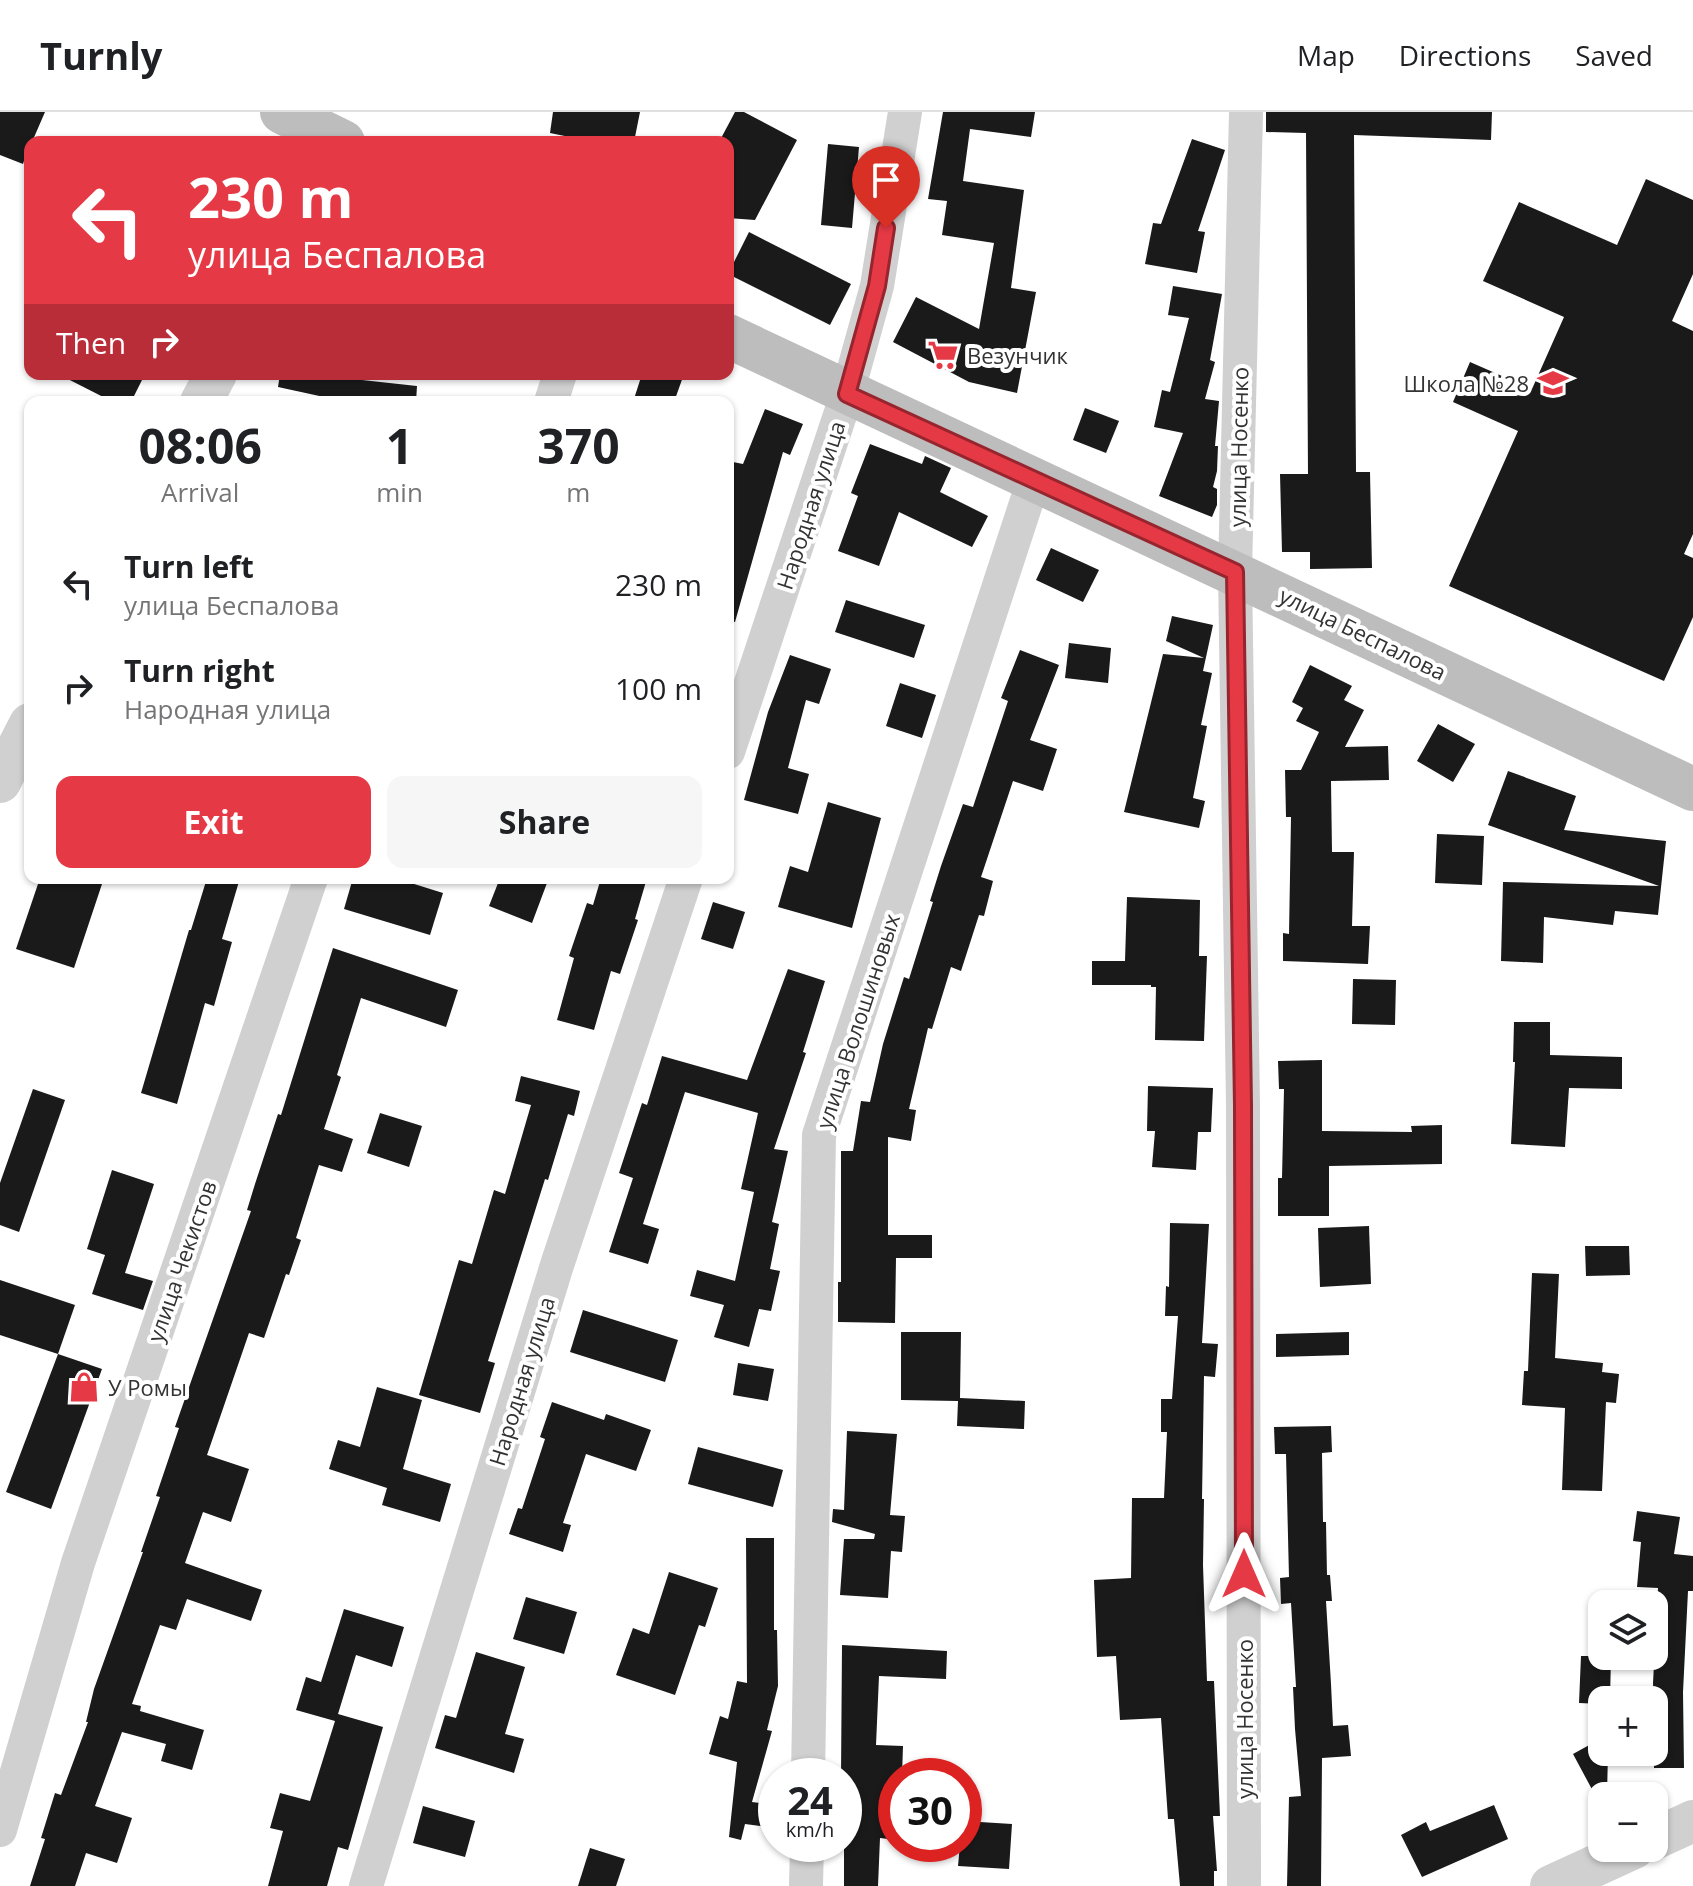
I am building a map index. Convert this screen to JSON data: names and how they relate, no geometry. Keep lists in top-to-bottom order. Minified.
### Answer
{"streets":{"main road":["улица Беспалова"],"street":["улица Носенко","Народная улица","улица Волошиновых","улица Чекистов"]},"crossings":[["улица Носенко","улица Беспалова"],["Народная улица","улица Беспалова"],["улица Беспалова","улица Волошиновых"]],"places":{"supermarket":["Везунчик"],"school or university":["Школа №28"],"shop":["У Ромы"]},"page":{"header":"Turnly","nav":["Map","Directions","Saved"],"turn":["230 m","улица Беспалова"],"then":"Then","eta":["08:06","Arrival","1","min","370","m"],"list":[{"name":"Turn left","note":"улица Беспалова","value":"230 m"},{"name":"Turn right","note":"Народная улица","value":"100 m"}],"buttons":["Exit","Share"],"map_buttons":["+","−"],"speed":"24 km/h","limit":"30"}}
